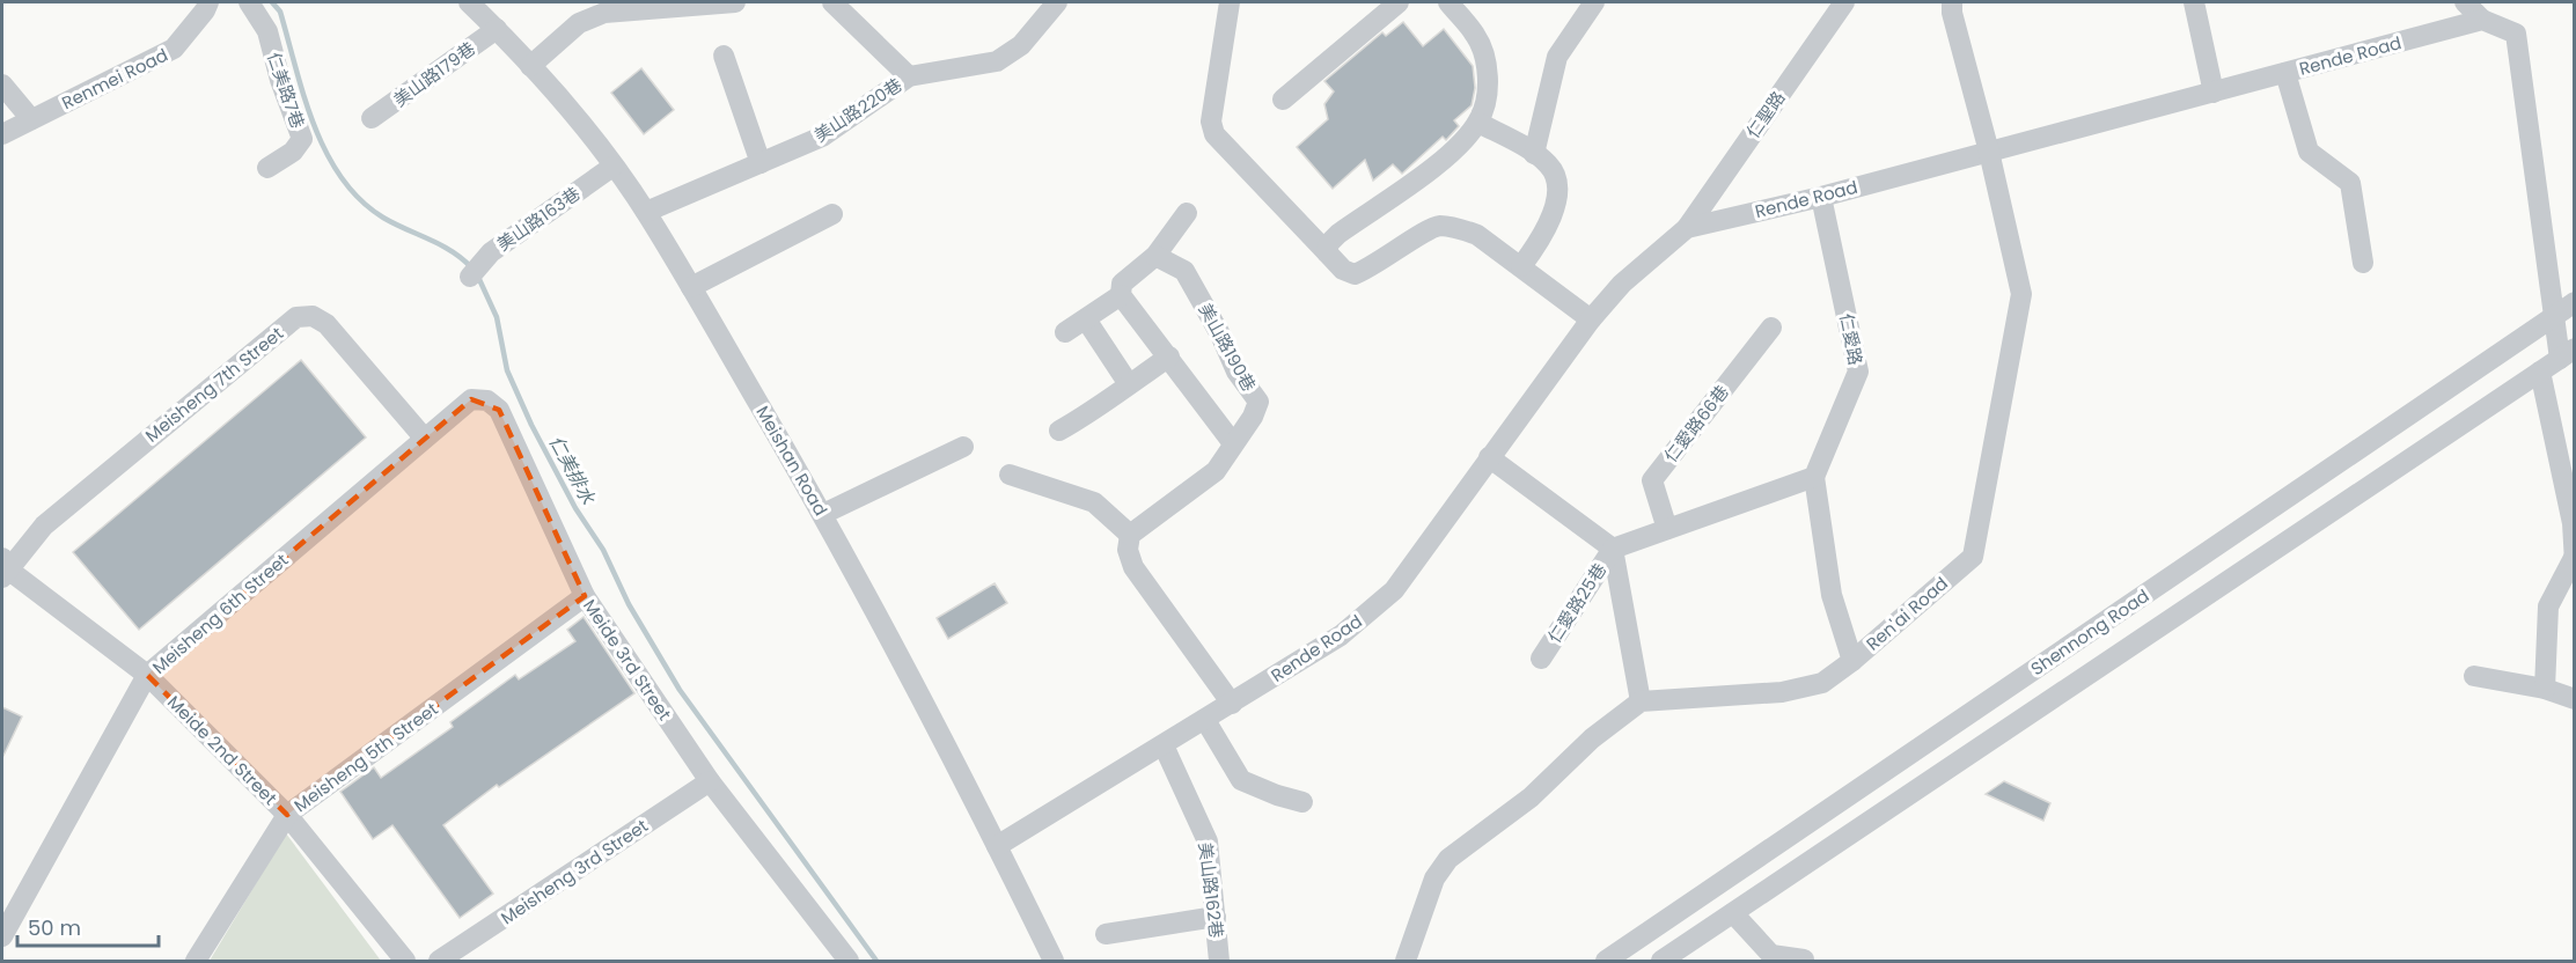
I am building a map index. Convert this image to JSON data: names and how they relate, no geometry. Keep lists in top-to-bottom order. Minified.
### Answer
{"streets":{"street":["Rende Road","美山路179巷","Renmei Road","仁美路7巷","美山路220巷","仁聖路","美山路163巷","仁愛路","美山路190巷","Meisheng 7th Street","仁愛路66巷","Meishan Road","仁愛路25巷","Meisheng 6th Street","Ren'ai Road","Shennong Road","Meide 3rd Street","Meide 2nd Street","Meisheng 5th Street","Meisheng 3rd Street","美山路162巷"]},"crossings":[["Rende Road","仁聖路"],["Rende Road","仁愛路"],["Rende Road","Meishan Road"],["Rende Road","Ren'ai Road"],["Rende Road","美山路162巷"],["美山路179巷","Meishan Road"],["美山路220巷","Meishan Road"],["美山路163巷","Meishan Road"],["Meisheng 7th Street","Meisheng 6th Street"],["Meisheng 7th Street","Meide 3rd Street"],["Meisheng 7th Street","Meide 2nd Street"],["Meisheng 6th Street","Meide 3rd Street"],["Meisheng 6th Street","Meide 2nd Street"],["Meide 3rd Street","Meisheng 5th Street"],["Meide 3rd Street","Meisheng 3rd Street"],["Meide 2nd Street","Meisheng 5th Street"]],"water":["仁美排水"],"scale_bar":"50 m"}
